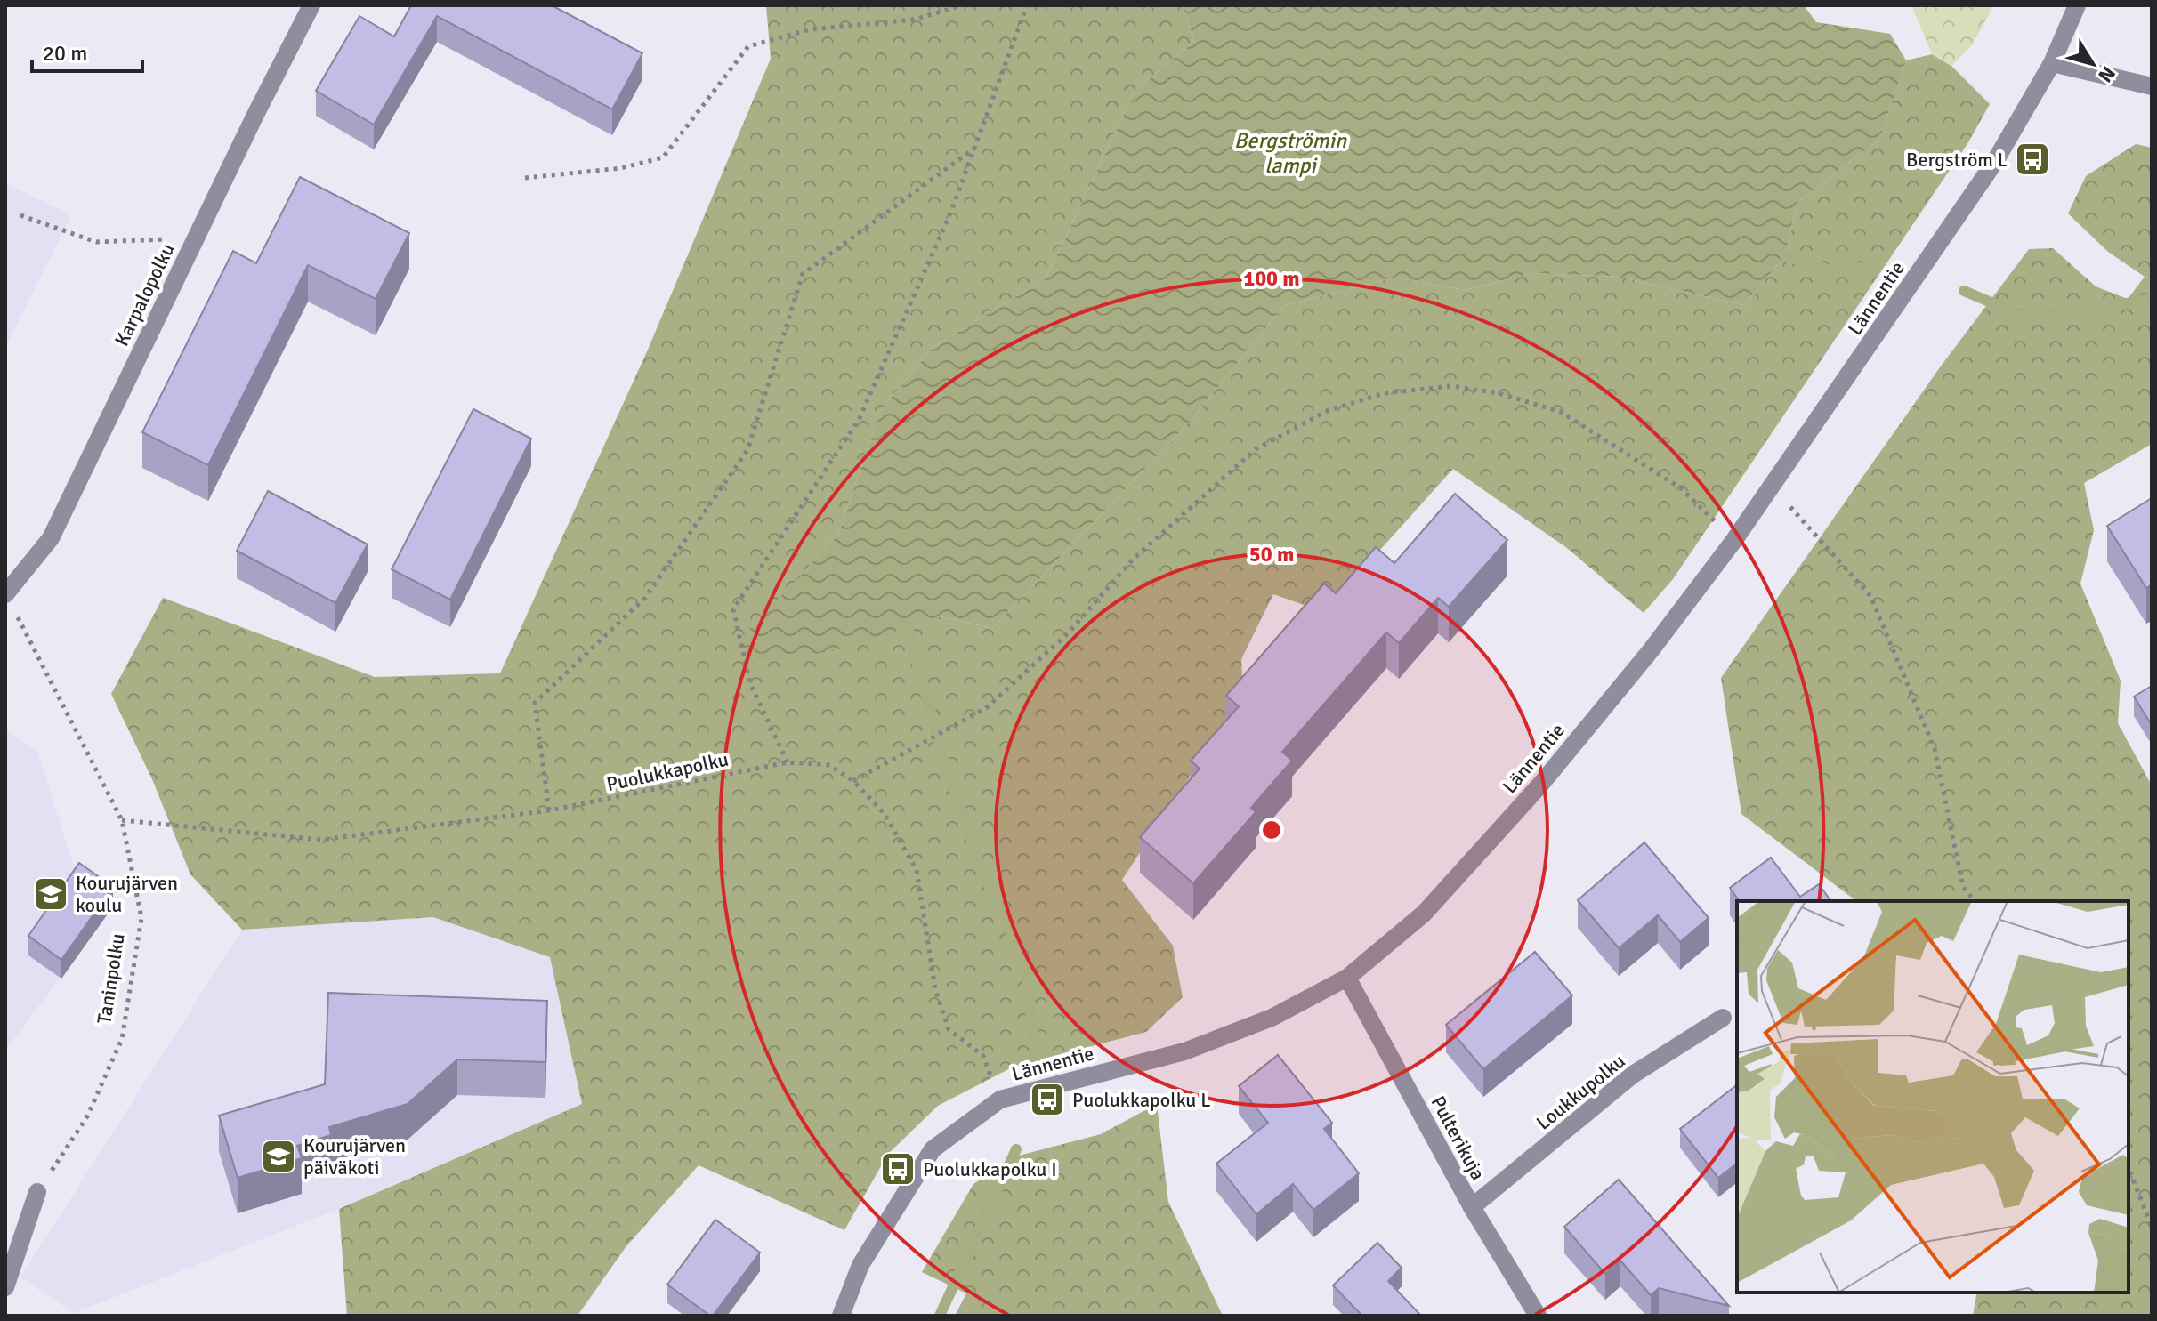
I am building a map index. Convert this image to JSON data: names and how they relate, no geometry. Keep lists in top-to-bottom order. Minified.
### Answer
{"streets":{"street":["Karpalopolku","Lännentie","Loukkupolku","Pulterikuja"],"path":["Puolukkapolku","Taninpolku"]},"crossings":[["Karpalopolku","Taninpolku"],["Lännentie","Puolukkapolku"],["Lännentie","Pulterikuja"],["Puolukkapolku","Taninpolku"],["Loukkupolku","Pulterikuja"]],"water":["Bergströmin lampi"],"places":{"bus stop":["Bergström L","Puolukkapolku L","Puolukkapolku I"],"school or university":["Kourujärven koulu","Kourujärven päiväkoti"]},"scale_bar":"20 m","north":"bottom right","rings":["100 m","50 m"]}
